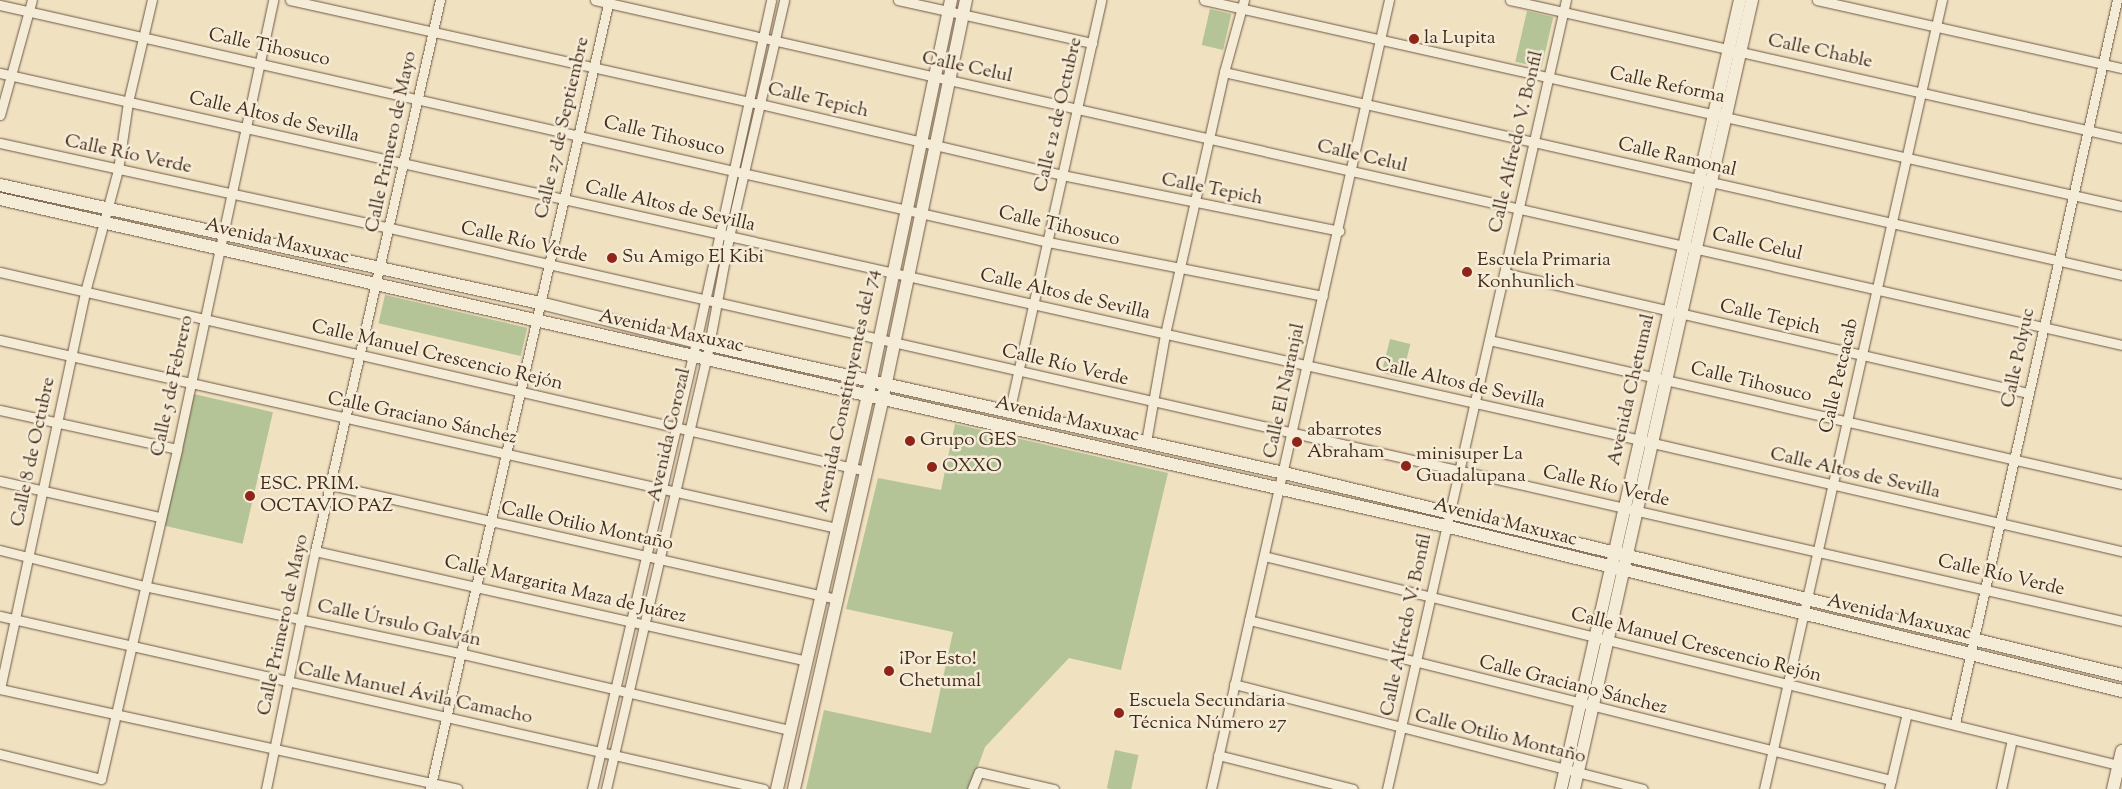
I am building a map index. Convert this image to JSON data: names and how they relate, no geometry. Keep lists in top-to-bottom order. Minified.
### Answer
{"streets":{"main road":["Avenida Maxuxac","Avenida Chetumal","Avenida Constituyentes del 74"],"street":["Calle Tihosuco","Calle Chable","Calle Celul","Calle Reforma","Calle Tepich","Calle 12 de Octubre","Calle Altos de Sevilla","Calle 27 de Septiembre","Calle Primero de Mayo","Calle Alfredo V. Bonfil","Calle Río Verde","Calle Ramonal","Calle Manuel Crescencio Rejón","Calle Polyuc","Calle Petcacab","Calle 5 de Febrero","Calle El Naranjal","Calle Graciano Sánchez","Avenida Corozal","Calle 8 de Octubre","Calle Otilio Montaño","Calle Margarita Maza de Juárez","Calle Úrsulo Galván","Calle Manuel Ávila Camacho"]},"crossings":[["Calle Tihosuco","Calle 12 de Octubre"],["Calle Tihosuco","Calle 27 de Septiembre"],["Calle Tihosuco","Calle Primero de Mayo"],["Calle Tihosuco","Calle Alfredo V. Bonfil"],["Calle Tihosuco","Calle Polyuc"],["Calle Tihosuco","Calle Petcacab"],["Calle Tihosuco","Calle 5 de Febrero"],["Calle Tihosuco","Avenida Chetumal"],["Calle Tihosuco","Avenida Constituyentes del 74"],["Calle Tihosuco","Calle El Naranjal"],["Calle Tihosuco","Avenida Corozal"],["Calle Tihosuco","Calle 8 de Octubre"],["Calle Chable","Calle Alfredo V. Bonfil"],["Calle Chable","Calle Polyuc"],["Calle Chable","Calle Petcacab"],["Calle Chable","Avenida Chetumal"],["Calle Celul","Calle 12 de Octubre"],["Calle Celul","Calle 27 de Septiembre"],["Calle Celul","Calle Alfredo V. Bonfil"],["Calle Celul","Calle Polyuc"],["Calle Celul","Calle Petcacab"],["Calle Celul","Avenida Chetumal"],["Calle Celul","Avenida Constituyentes del 74"],["Calle Celul","Calle El Naranjal"],["Calle Celul","Avenida Corozal"],["Calle Reforma","Calle Alfredo V. Bonfil"],["Calle Reforma","Calle Polyuc"],["Calle Reforma","Calle Petcacab"],["Calle Reforma","Avenida Chetumal"],["Calle Reforma","Calle El Naranjal"],["Calle Tepich","Calle 12 de Octubre"],["Calle Tepich","Calle 27 de Septiembre"],["Calle Tepich","Calle Primero de Mayo"],["Calle Tepich","Calle Alfredo V. Bonfil"],["Calle Tepich","Calle Polyuc"],["Calle Tepich","Calle Petcacab"],["Calle Tepich","Avenida Chetumal"],["Calle Tepich","Avenida Constituyentes del 74"],["Calle Tepich","Calle El Naranjal"],["Calle Tepich","Avenida Corozal"],["Calle 12 de Octubre","Calle Altos de Sevilla"],["Calle 12 de Octubre","Calle Río Verde"],["Calle 12 de Octubre","Avenida Maxuxac"],["Calle Altos de Sevilla","Calle 27 de Septiembre"],["Calle Altos de Sevilla","Calle Primero de Mayo"],["Calle Altos de Sevilla","Calle Alfredo V. Bonfil"],["Calle Altos de Sevilla","Calle Polyuc"],["Calle Altos de Sevilla","Calle Petcacab"],["Calle Altos de Sevilla","Calle 5 de Febrero"],["Calle Altos de Sevilla","Avenida Chetumal"],["Calle Altos de Sevilla","Avenida Constituyentes del 74"],["Calle Altos de Sevilla","Calle El Naranjal"],["Calle Altos de Sevilla","Avenida Corozal"],["Calle Altos de Sevilla","Calle 8 de Octubre"],["Calle 27 de Septiembre","Calle Río Verde"],["Calle 27 de Septiembre","Avenida Maxuxac"],["Calle 27 de Septiembre","Calle Manuel Crescencio Rejón"],["Calle 27 de Septiembre","Calle Graciano Sánchez"],["Calle 27 de Septiembre","Calle Otilio Montaño"],["Calle 27 de Septiembre","Calle Margarita Maza de Juárez"],["Calle 27 de Septiembre","Calle Úrsulo Galván"],["Calle 27 de Septiembre","Calle Manuel Ávila Camacho"],["Calle Primero de Mayo","Calle Río Verde"],["Calle Primero de Mayo","Avenida Maxuxac"],["Calle Primero de Mayo","Calle Manuel Crescencio Rejón"],["Calle Primero de Mayo","Calle Graciano Sánchez"],["Calle Primero de Mayo","Calle Otilio Montaño"],["Calle Primero de Mayo","Calle Margarita Maza de Juárez"],["Calle Primero de Mayo","Calle Úrsulo Galván"],["Calle Primero de Mayo","Calle Manuel Ávila Camacho"],["Calle Alfredo V. Bonfil","Calle Río Verde"],["Calle Alfredo V. Bonfil","Calle Ramonal"],["Calle Alfredo V. Bonfil","Avenida Maxuxac"],["Calle Alfredo V. Bonfil","Calle Manuel Crescencio Rejón"],["Calle Alfredo V. Bonfil","Calle Graciano Sánchez"],["Calle Alfredo V. Bonfil","Calle Otilio Montaño"],["Calle Río Verde","Calle Polyuc"],["Calle Río Verde","Calle Petcacab"],["Calle Río Verde","Calle 5 de Febrero"],["Calle Río Verde","Avenida Chetumal"],["Calle Río Verde","Avenida Constituyentes del 74"],["Calle Río Verde","Calle El Naranjal"],["Calle Río Verde","Avenida Corozal"],["Calle Río Verde","Calle 8 de Octubre"],["Calle Ramonal","Calle Polyuc"],["Calle Ramonal","Calle Petcacab"],["Calle Ramonal","Avenida Chetumal"],["Calle Ramonal","Calle El Naranjal"],["Avenida Maxuxac","Calle Polyuc"],["Avenida Maxuxac","Calle Petcacab"],["Avenida Maxuxac","Calle 5 de Febrero"],["Avenida Maxuxac","Avenida Chetumal"],["Avenida Maxuxac","Avenida Constituyentes del 74"],["Avenida Maxuxac","Calle El Naranjal"],["Avenida Maxuxac","Avenida Corozal"],["Avenida Maxuxac","Calle 8 de Octubre"],["Calle Manuel Crescencio Rejón","Calle Polyuc"],["Calle Manuel Crescencio Rejón","Calle Petcacab"],["Calle Manuel Crescencio Rejón","Calle 5 de Febrero"],["Calle Manuel Crescencio Rejón","Avenida Chetumal"],["Calle Manuel Crescencio Rejón","Avenida Constituyentes del 74"],["Calle Manuel Crescencio Rejón","Calle El Naranjal"],["Calle Manuel Crescencio Rejón","Avenida Corozal"],["Calle Manuel Crescencio Rejón","Calle 8 de Octubre"],["Calle Petcacab","Calle Graciano Sánchez"],["Calle 5 de Febrero","Calle Graciano Sánchez"],["Calle 5 de Febrero","Calle Úrsulo Galván"],["Calle 5 de Febrero","Calle Manuel Ávila Camacho"],["Avenida Chetumal","Calle Graciano Sánchez"],["Avenida Chetumal","Calle Otilio Montaño"],["Avenida Constituyentes del 74","Calle Graciano Sánchez"],["Avenida Constituyentes del 74","Calle Otilio Montaño"],["Avenida Constituyentes del 74","Calle Margarita Maza de Juárez"],["Avenida Constituyentes del 74","Calle Úrsulo Galván"],["Calle El Naranjal","Calle Graciano Sánchez"],["Calle El Naranjal","Calle Otilio Montaño"],["Calle Graciano Sánchez","Avenida Corozal"],["Calle Graciano Sánchez","Calle 8 de Octubre"],["Avenida Corozal","Calle Otilio Montaño"],["Avenida Corozal","Calle Margarita Maza de Juárez"],["Avenida Corozal","Calle Úrsulo Galván"],["Avenida Corozal","Calle Manuel Ávila Camacho"],["Calle 8 de Octubre","Calle Úrsulo Galván"],["Calle 8 de Octubre","Calle Manuel Ávila Camacho"]],"places":["la Lupita","Su Amigo El Kibi","Escuela Primaria Konhunlich","Grupo GES","abarrotes Abraham","minisuper La Guadalupana","OXXO","ESC. PRIM. OCTAVIO PAZ","¡Por Esto! Chetumal","Escuela Secundaria Técnica Número 27"]}
